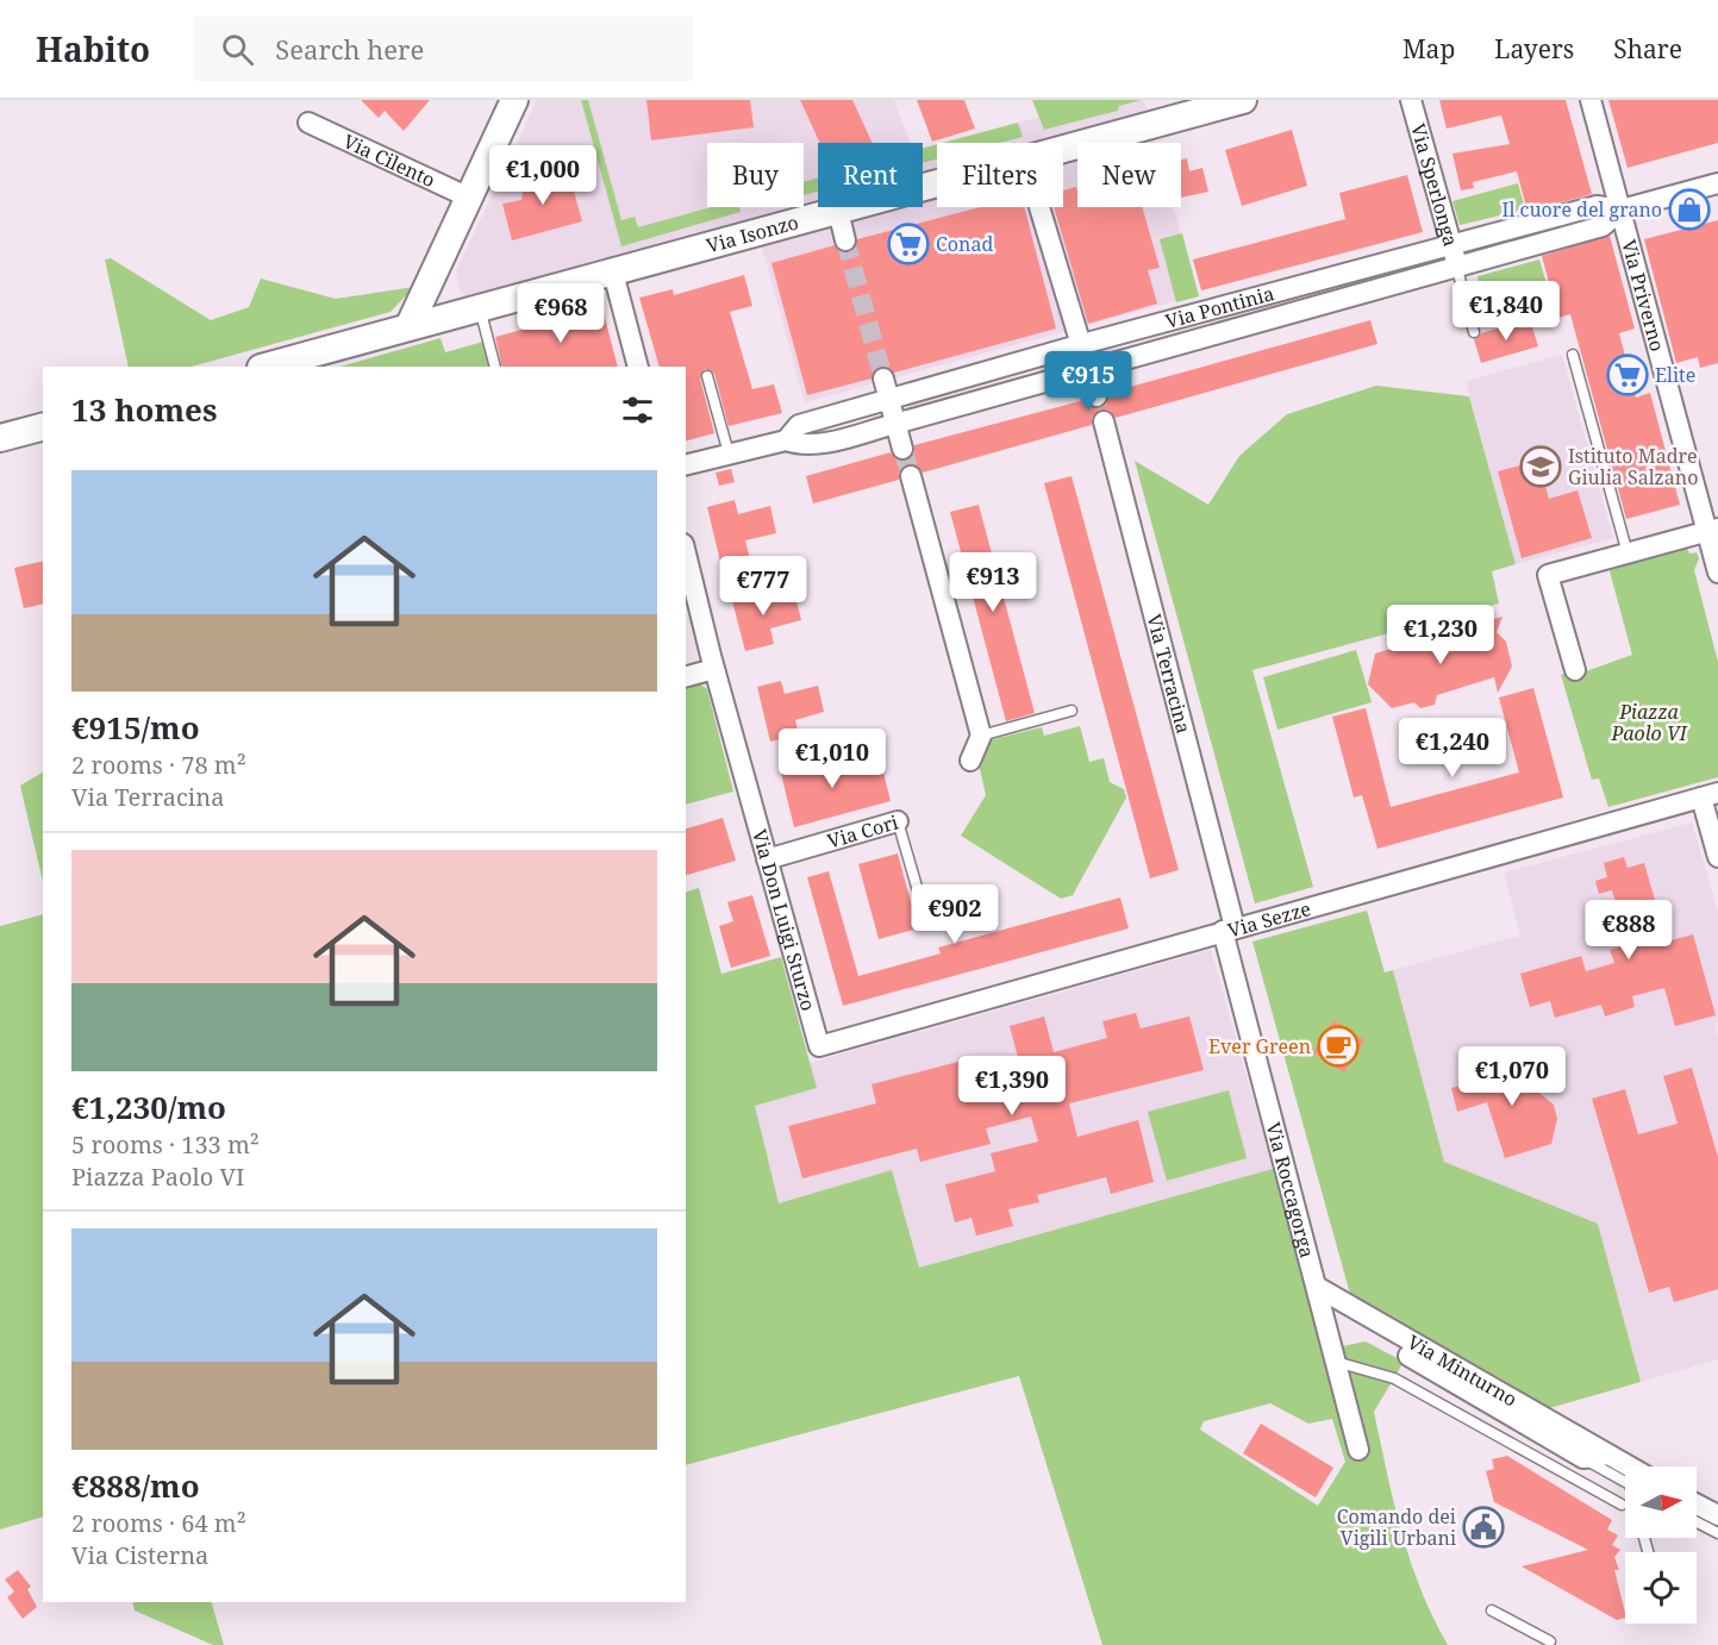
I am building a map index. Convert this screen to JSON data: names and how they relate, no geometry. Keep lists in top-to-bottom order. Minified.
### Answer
{"streets":{"main road":["Via Isonzo"],"street":["Via Cilento","Via Sperlonga","Via Priverno","Via Pontinia","Via Terracina","Via Cori","Via Sezze","Via Don Luigi Sturzo","Via Roccagorga","Via Minturno"]},"crossings":[["Via Sperlonga","Via Pontinia"],["Via Priverno","Via Pontinia"],["Via Terracina","Via Sezze"],["Via Terracina","Via Roccagorga"],["Via Cori","Via Don Luigi Sturzo"],["Via Sezze","Via Don Luigi Sturzo"],["Via Sezze","Via Roccagorga"],["Via Roccagorga","Via Minturno"]],"parks":["Piazza Paolo VI"],"places":{"shop":["Il cuore del grano"],"supermarket":["Conad","Elite"],"school or university":["Istituto Madre Giulia Salzano"],"cafe":["Ever Green"],"public building":["Comando dei Vigili Urbani"]},"north":"right","page":{"header":"Habito","search":"Search here","nav":["Map","Layers","Share"],"chip":["Buy","Rent","Filters","New"],"price":["€1,000","€1,840","€968","€915","€913","€777","€1,230","€1,240","€1,010","€902","€888","€1,070","€1,390"],"heading":"13 homes","list":[{"name":"€915/mo","note":"2 rooms · 78 m² · Via Terracina"},{"name":"€1,230/mo","note":"5 rooms · 133 m² · Piazza Paolo VI"},{"name":"€888/mo","note":"2 rooms · 64 m² · Via Cisterna"}]}}
